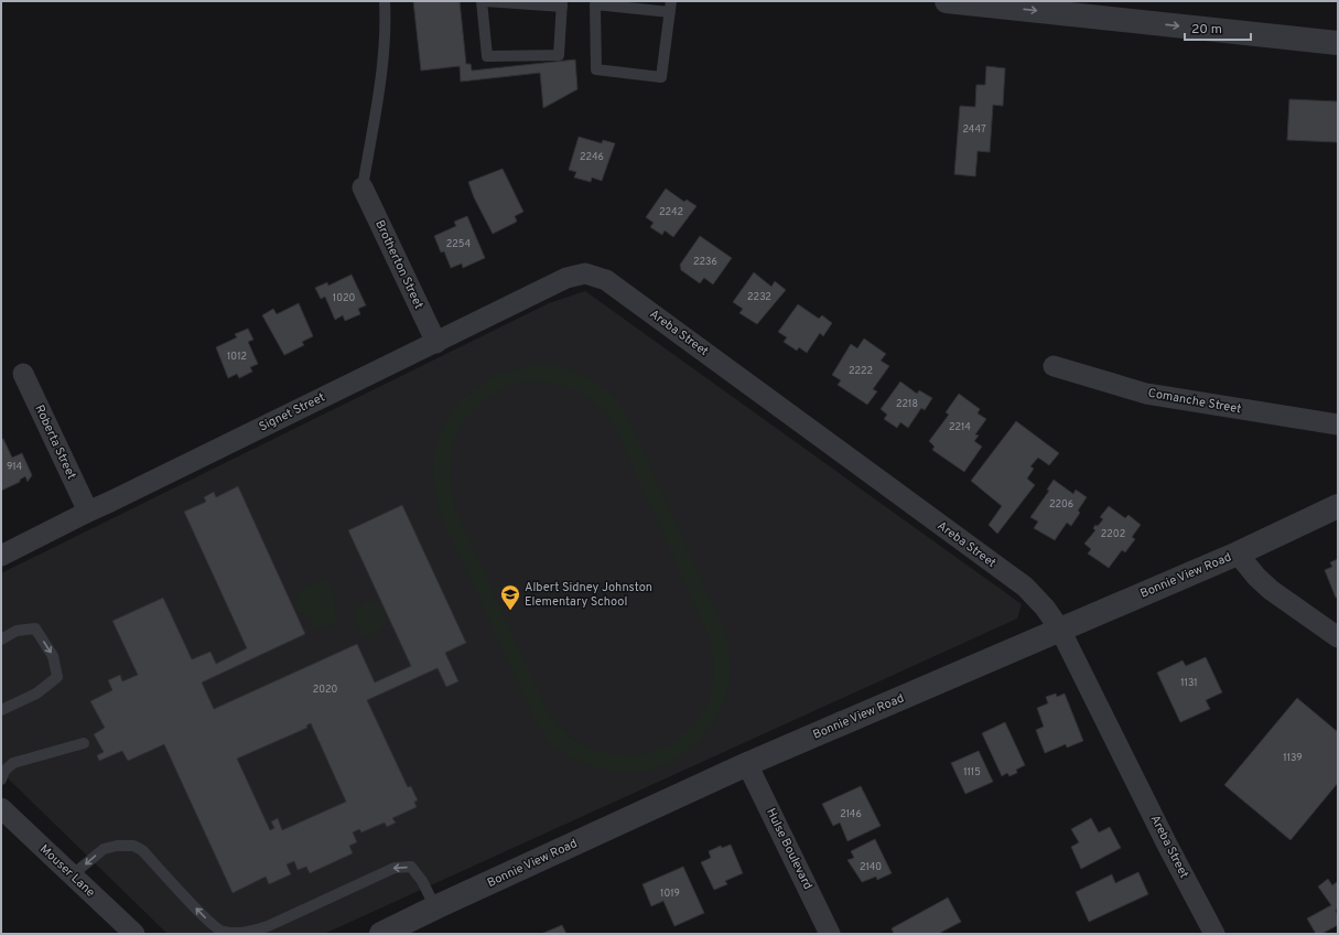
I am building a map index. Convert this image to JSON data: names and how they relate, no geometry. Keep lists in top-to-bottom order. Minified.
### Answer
{"streets":{"street":["Brotherton Street","Areba Street","Comanche Street","Signet Street","Roberta Street","Bonnie View Road","Hulse Boulevard","Mouser Lane"]},"crossings":[["Brotherton Street","Signet Street"],["Areba Street","Signet Street"],["Areba Street","Bonnie View Road"],["Signet Street","Roberta Street"],["Bonnie View Road","Hulse Boulevard"]],"places":{"school or university":["Albert Sidney Johnston Elementary School"]},"house_numbers":["2447","2246","2242","2254","2236","2232","1020","1012","2222","2218","2214","914","2206","2202","1131","2020","1139","1115","2146","2140","1019"],"scale_bar":"20 m"}
